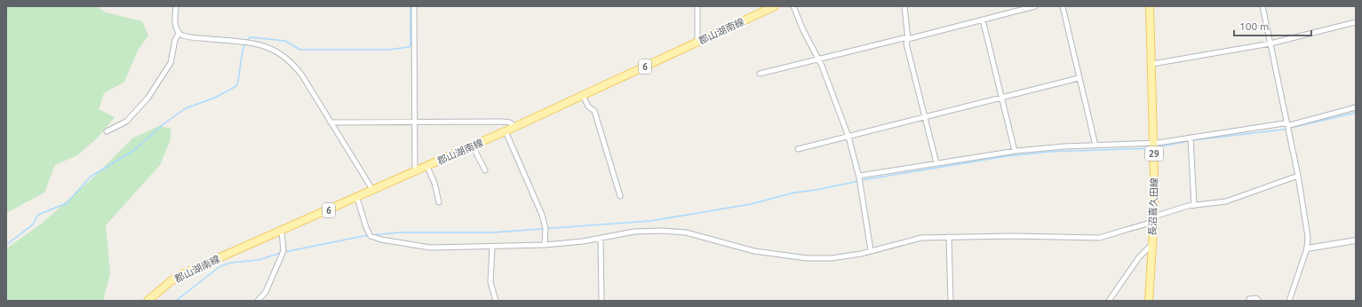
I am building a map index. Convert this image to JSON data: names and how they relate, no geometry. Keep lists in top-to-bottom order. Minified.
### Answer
{"streets":{"main road":["郡山湖南線","6","29","長沼喜久田線"]},"scale_bar":"100 m"}
